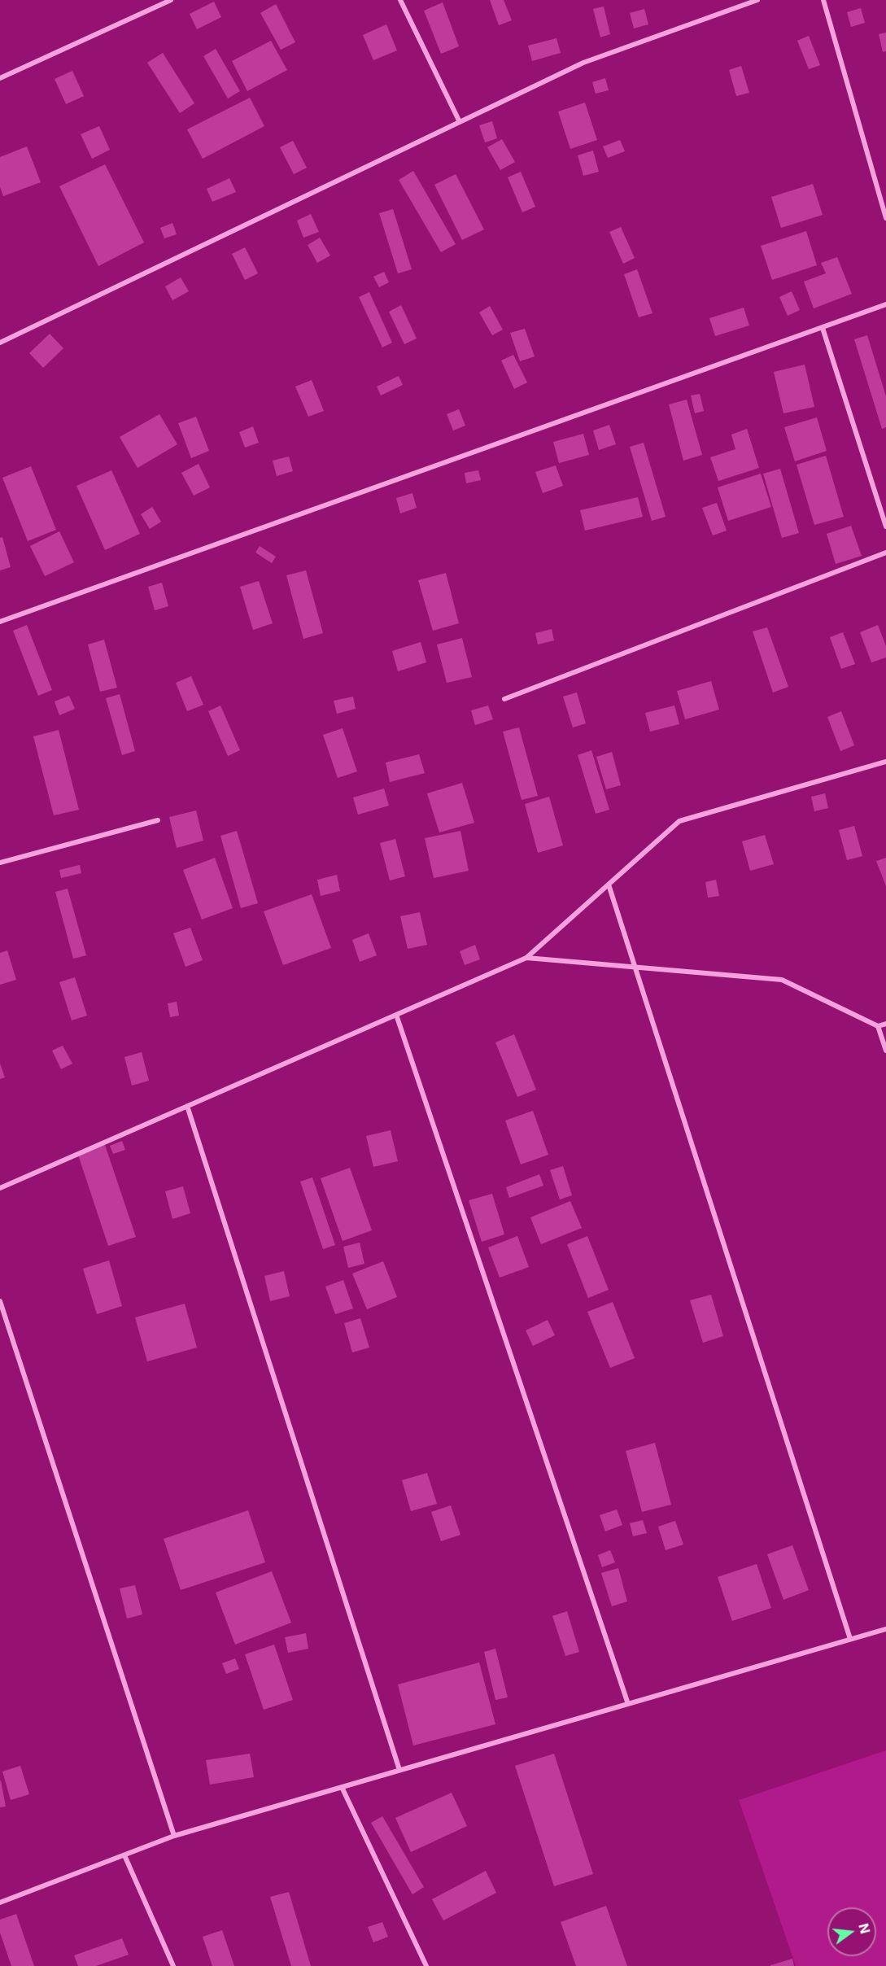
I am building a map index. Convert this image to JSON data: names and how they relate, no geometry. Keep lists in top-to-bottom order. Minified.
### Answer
{"north":"right"}
